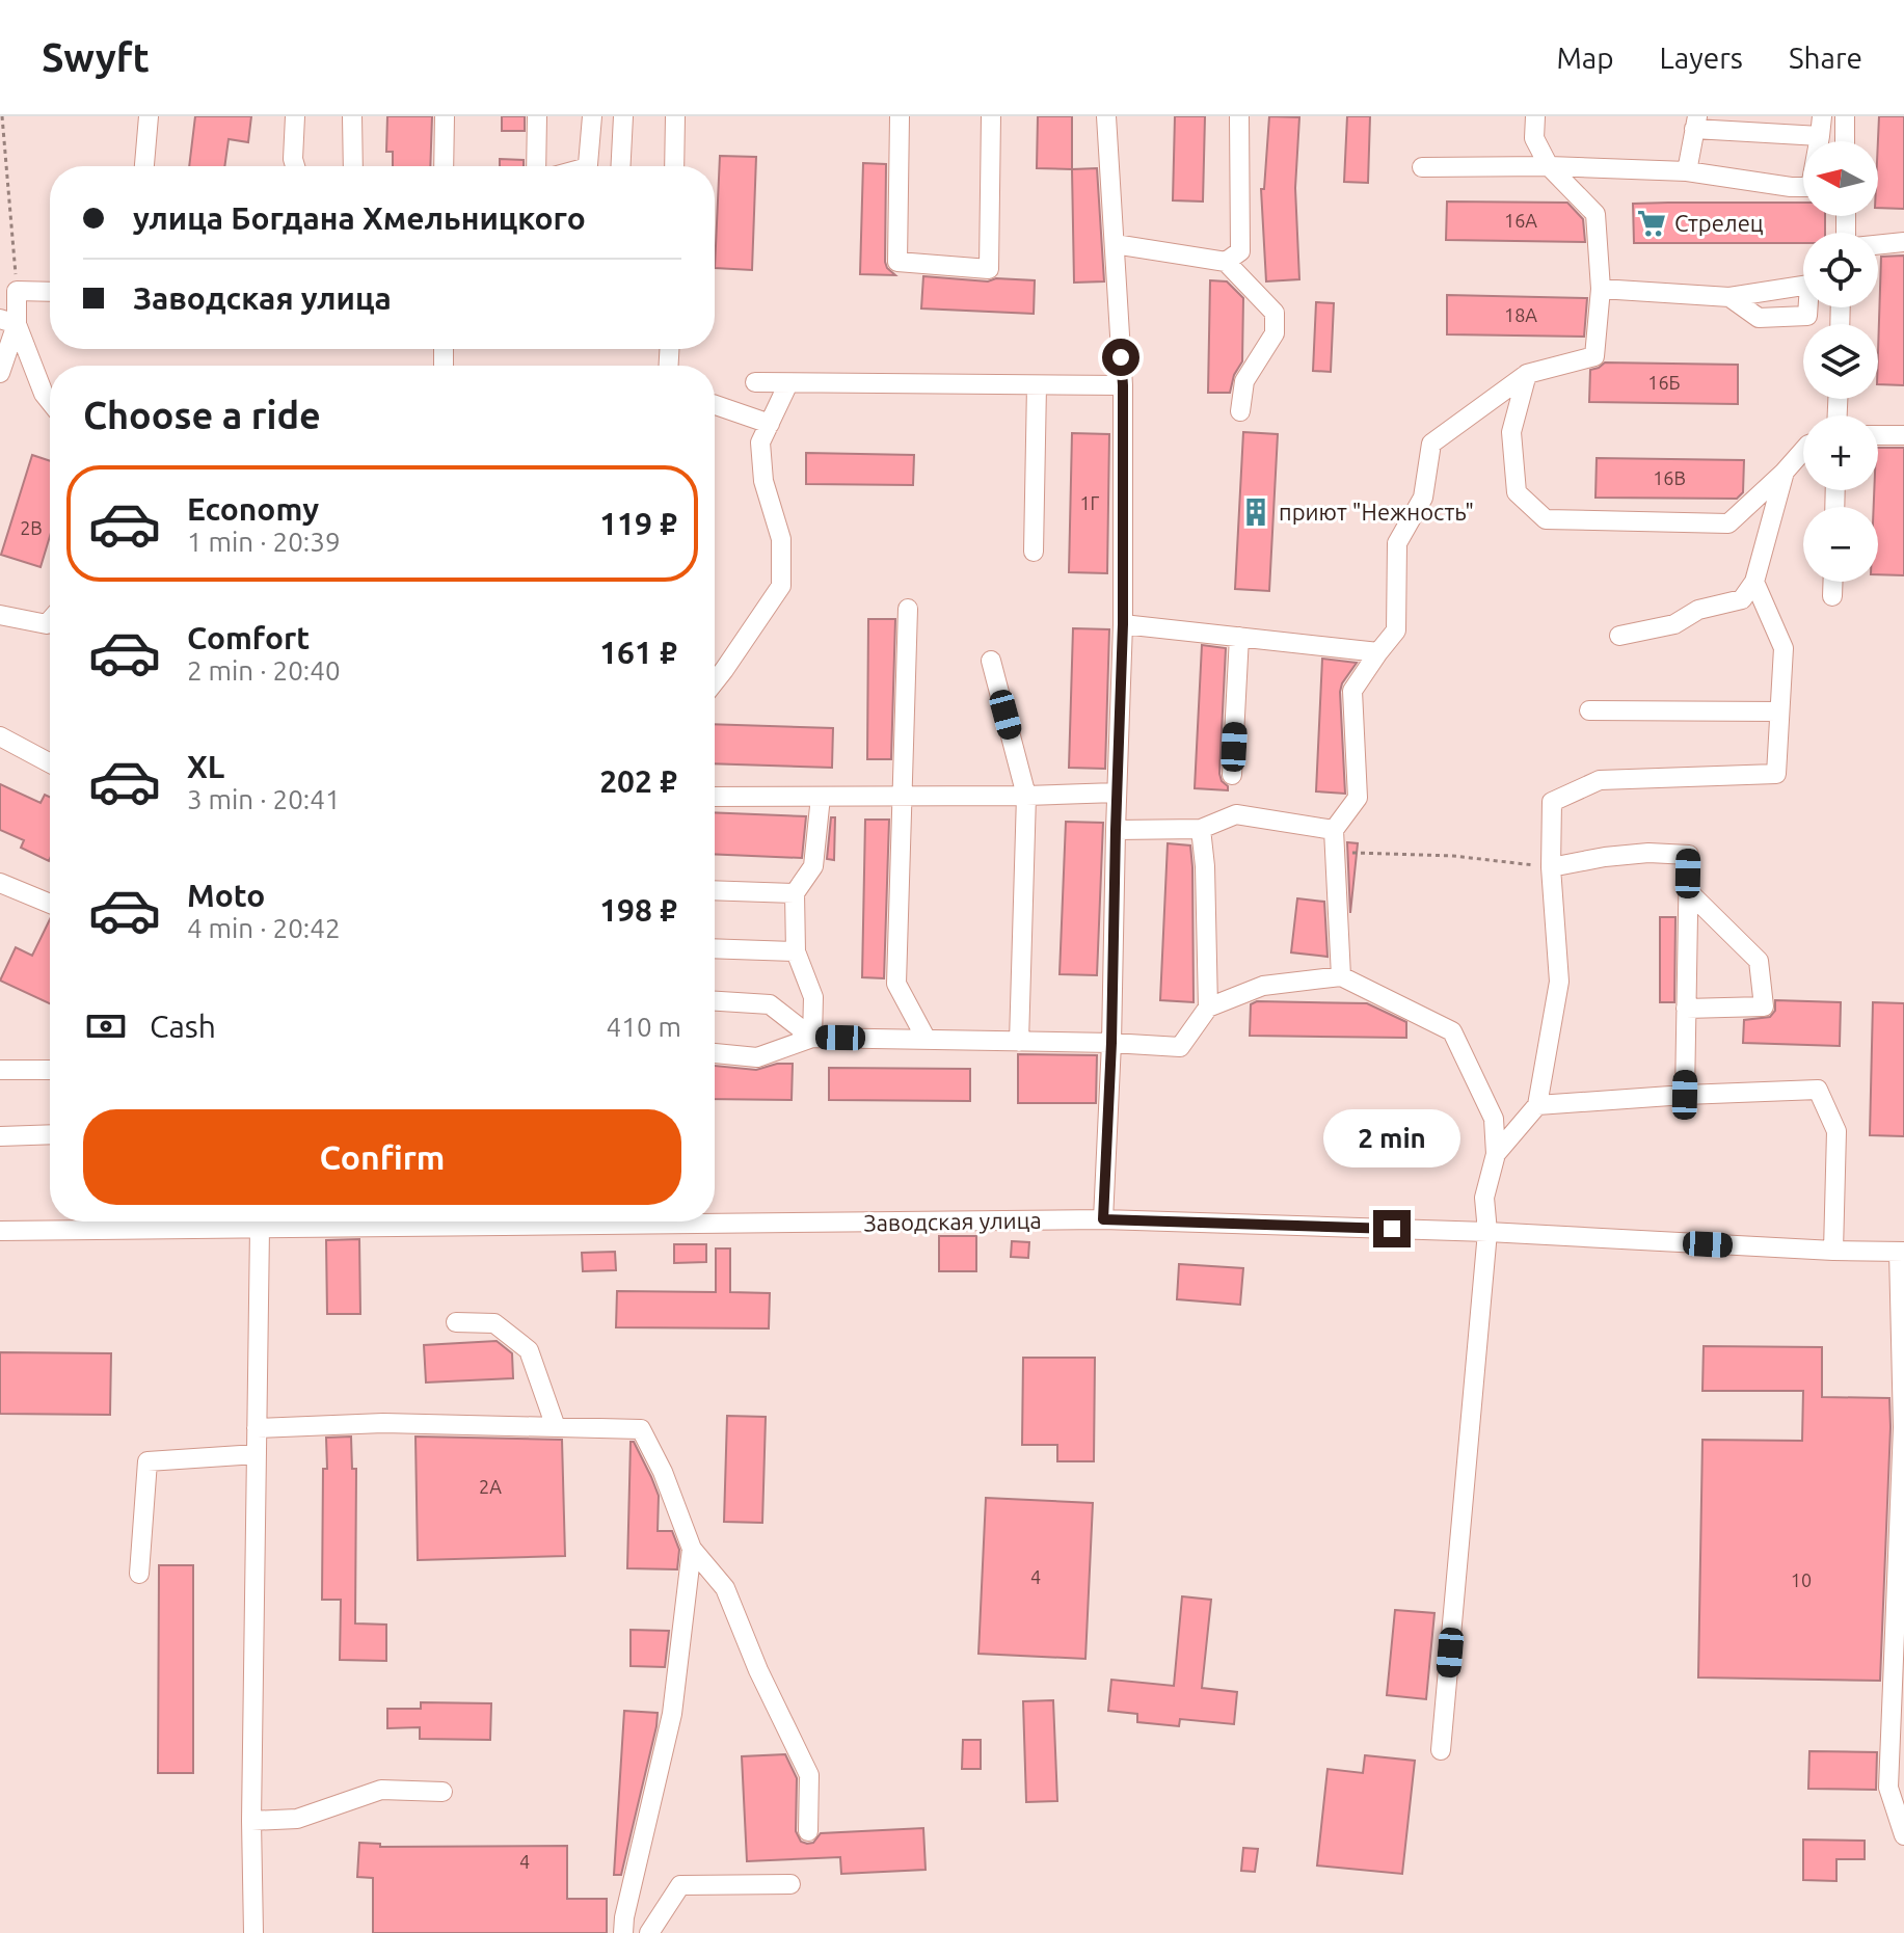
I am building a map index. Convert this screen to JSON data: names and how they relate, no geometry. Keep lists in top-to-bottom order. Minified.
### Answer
{"streets":{"street":["Заводская улица"]},"places":{"supermarket":["Стрелец"],"building":["приют \"Нежность\""]},"house_numbers":["16А","18А","16Б","16В","1Г","2В","2А","4","10","4"],"north":"left","page":{"header":"Swyft","nav":["Map","Layers","Share"],"map_buttons":["+","−"],"banner":["улица Богдана Хмельницкого","Заводская улица"],"heading":"Choose a ride","list":[{"name":"Economy","note":"1 min · 20:39","value":"119 ₽"},{"name":"Comfort","note":"2 min · 20:40","value":"161 ₽"},{"name":"XL","note":"3 min · 20:41","value":"202 ₽"},{"name":"Moto","note":"4 min · 20:42","value":"198 ₽"}],"pay":["Cash","410 m"],"buttons":"Confirm","bubble":"2 min"}}
